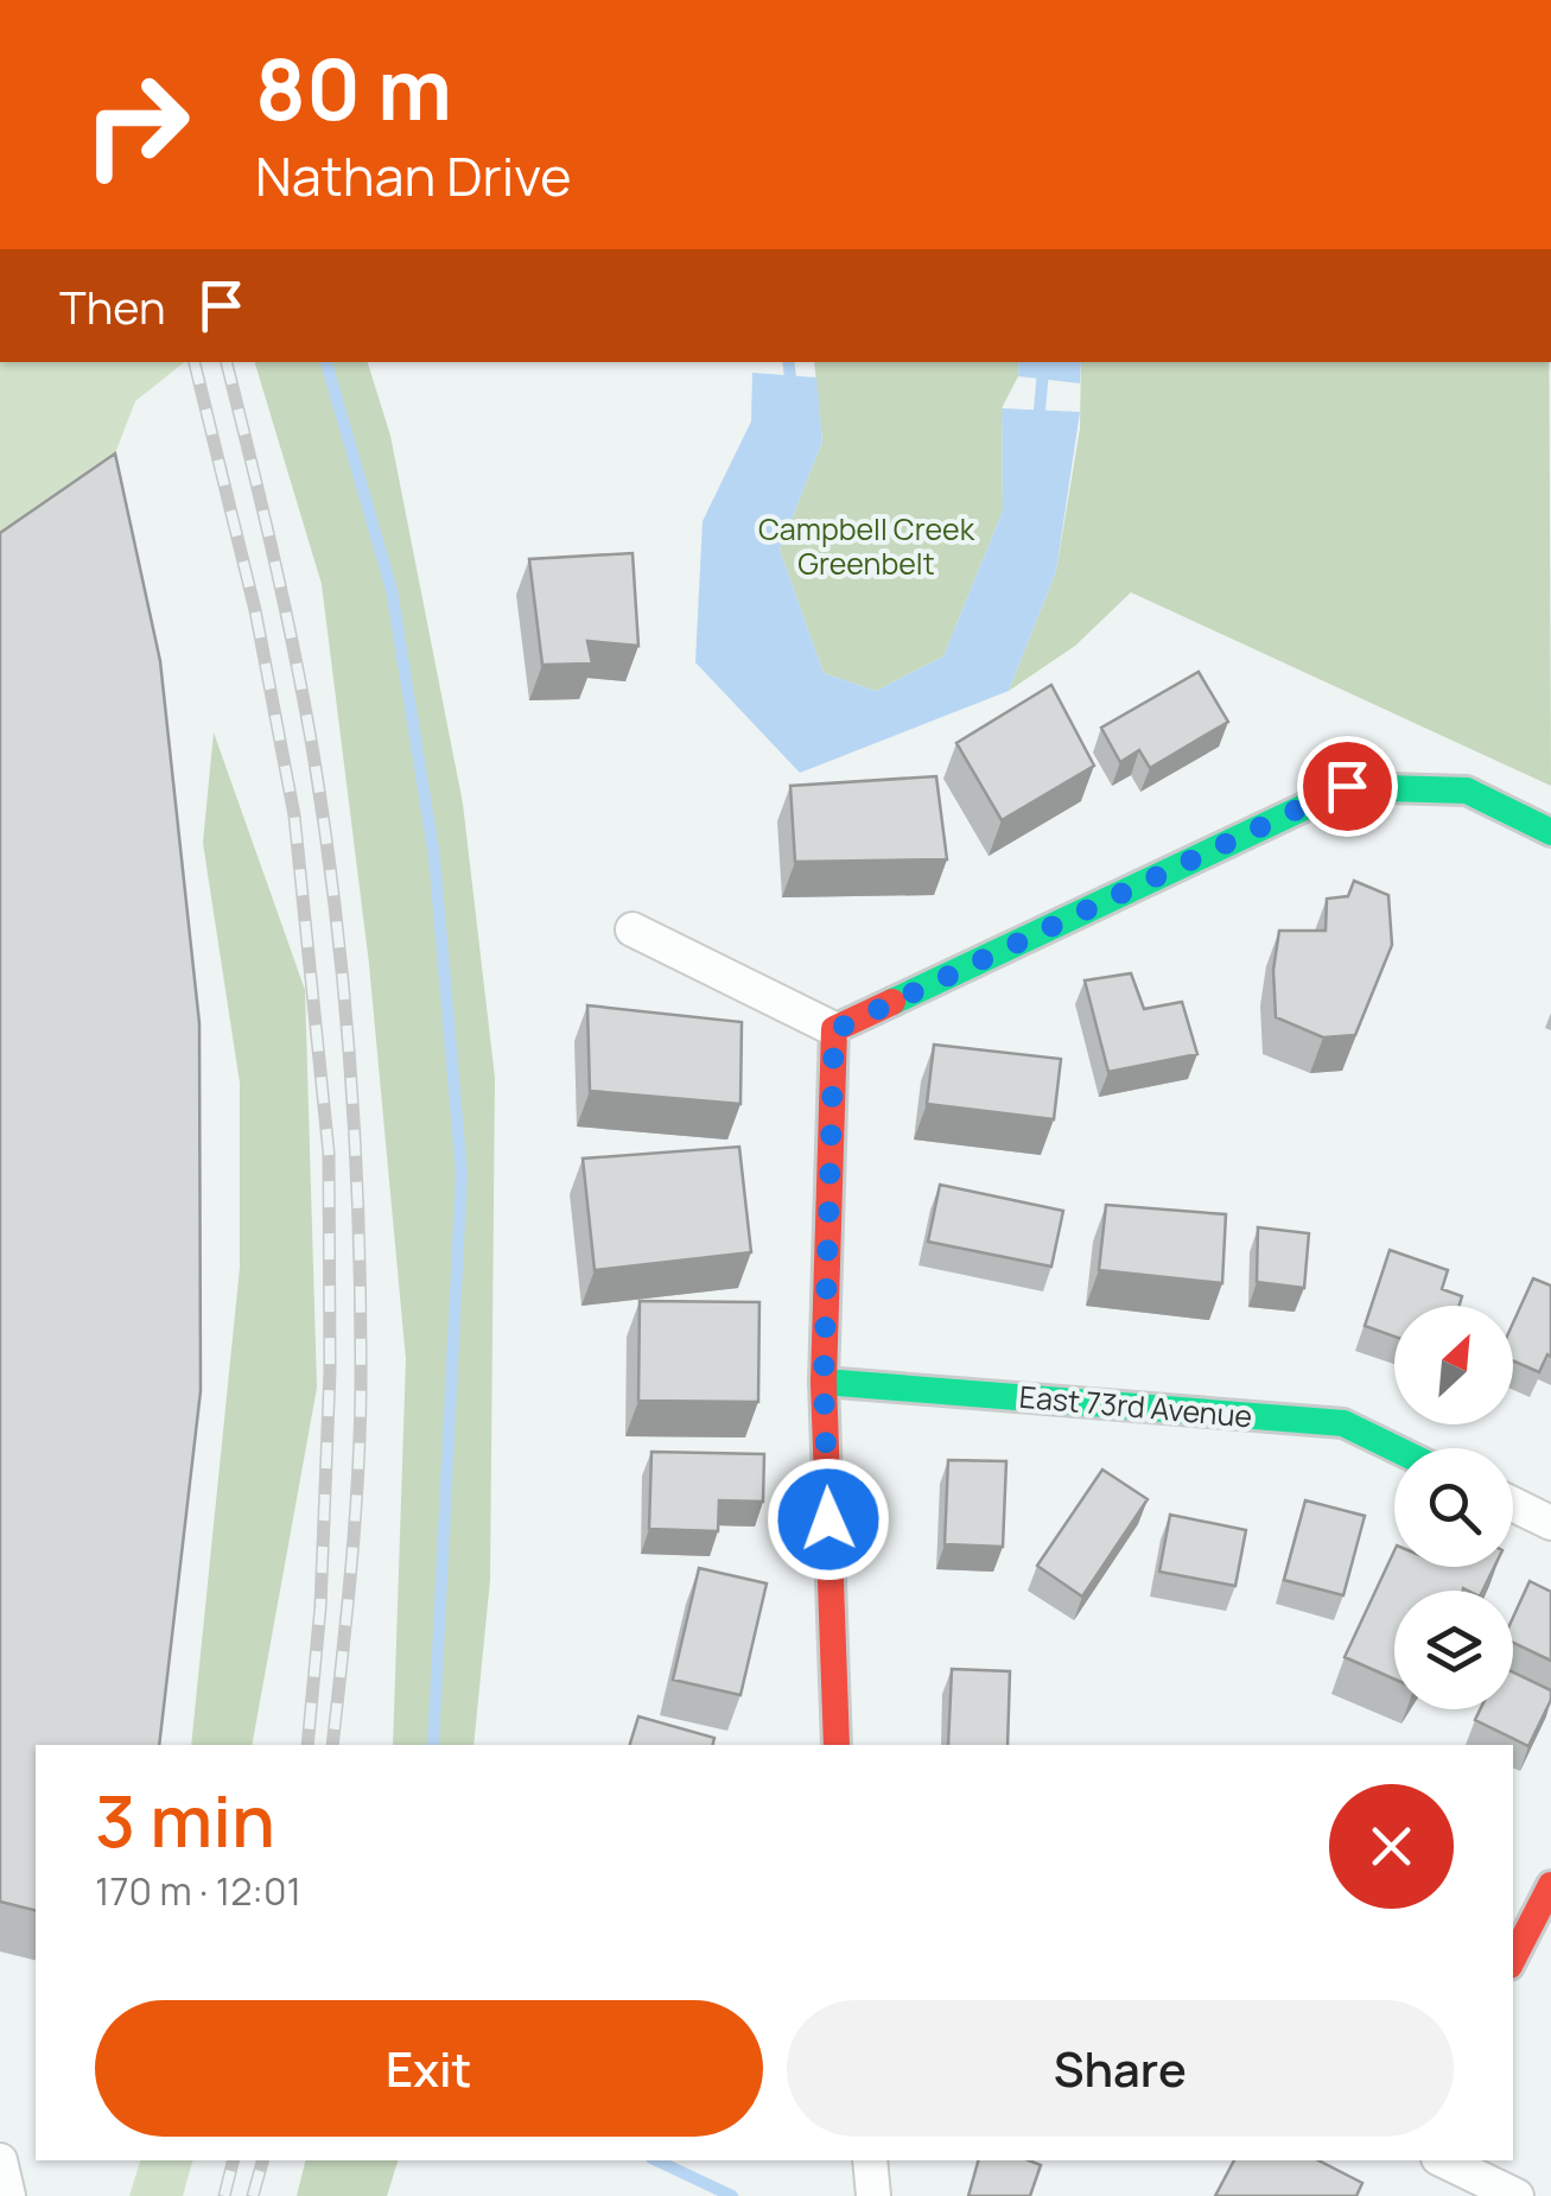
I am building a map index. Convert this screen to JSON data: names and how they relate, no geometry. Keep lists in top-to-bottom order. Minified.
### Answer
{"streets":{"street":["East 73rd Avenue"]},"parks":["Campbell Creek Greenbelt"],"north":"top right","page":{"turn":["80 m","Nathan Drive"],"then":"Then","heading":["3 min","170 m · 12:01"],"buttons":["Exit","Share"]}}
